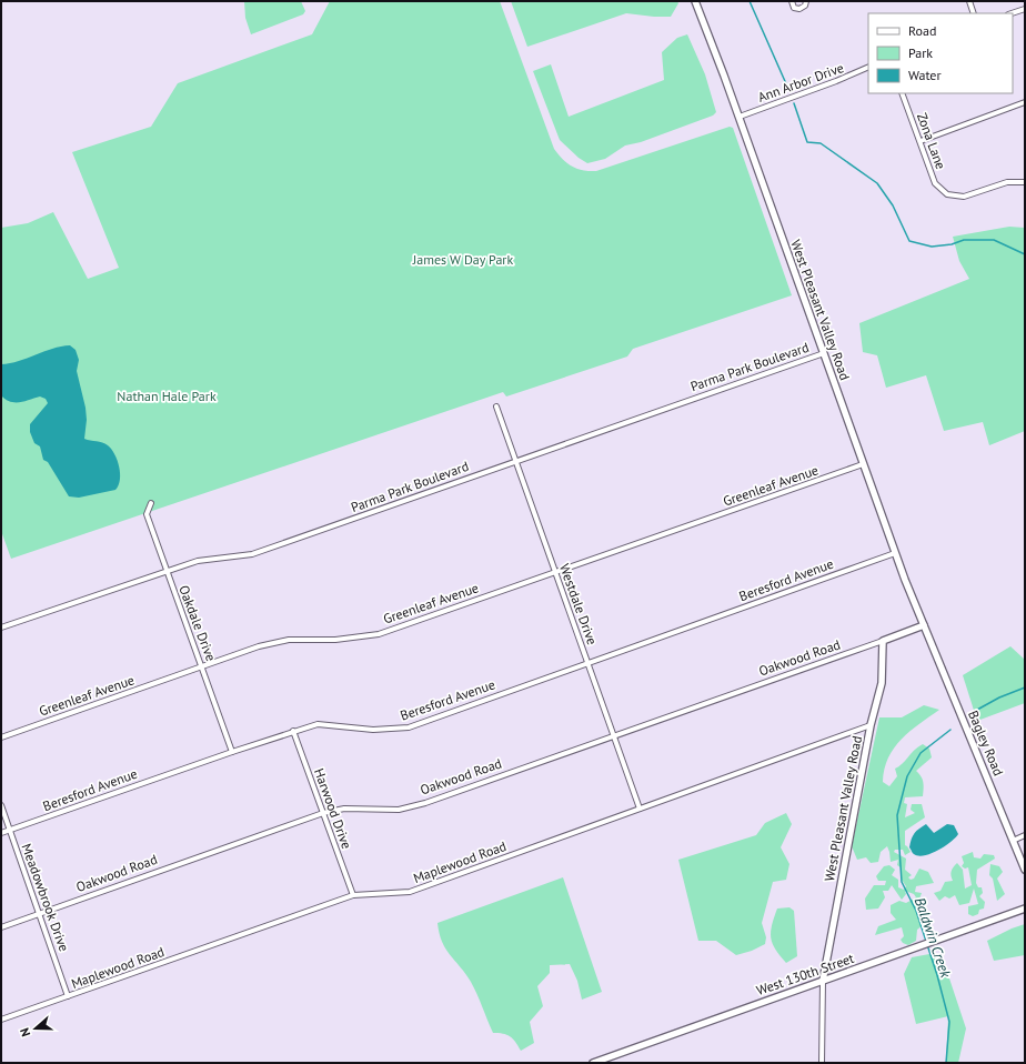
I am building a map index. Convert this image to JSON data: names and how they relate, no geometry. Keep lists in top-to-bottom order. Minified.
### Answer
{"streets":{"main road":["West Pleasant Valley Road","Oakwood Road","Bagley Road","West 130th Street"],"street":["Ann Arbor Drive","Zona Lane","Parma Park Boulevard","Greenleaf Avenue","Beresford Avenue","Westdale Drive","Oakdale Drive","Harwood Drive","Maplewood Road","Meadowbrook Drive"]},"crossings":[["Ann Arbor Drive","West Pleasant Valley Road"],["West Pleasant Valley Road","Parma Park Boulevard"],["West Pleasant Valley Road","Greenleaf Avenue"],["West Pleasant Valley Road","Beresford Avenue"],["West Pleasant Valley Road","Oakwood Road"],["West Pleasant Valley Road","Bagley Road"],["West Pleasant Valley Road","Maplewood Road"],["West Pleasant Valley Road","West 130th Street"],["Parma Park Boulevard","Westdale Drive"],["Parma Park Boulevard","Oakdale Drive"],["Greenleaf Avenue","Westdale Drive"],["Greenleaf Avenue","Oakdale Drive"],["Beresford Avenue","Westdale Drive"],["Beresford Avenue","Oakdale Drive"],["Beresford Avenue","Harwood Drive"],["Beresford Avenue","Meadowbrook Drive"],["Westdale Drive","Oakwood Road"],["Westdale Drive","Maplewood Road"],["Oakwood Road","Bagley Road"],["Oakwood Road","Harwood Drive"],["Oakwood Road","Meadowbrook Drive"],["Harwood Drive","Maplewood Road"],["Maplewood Road","Meadowbrook Drive"]],"water":["Baldwin Creek"],"parks":["James W Day Park","Nathan Hale Park"],"legend":["Road","Park","Water"],"north":"left"}
